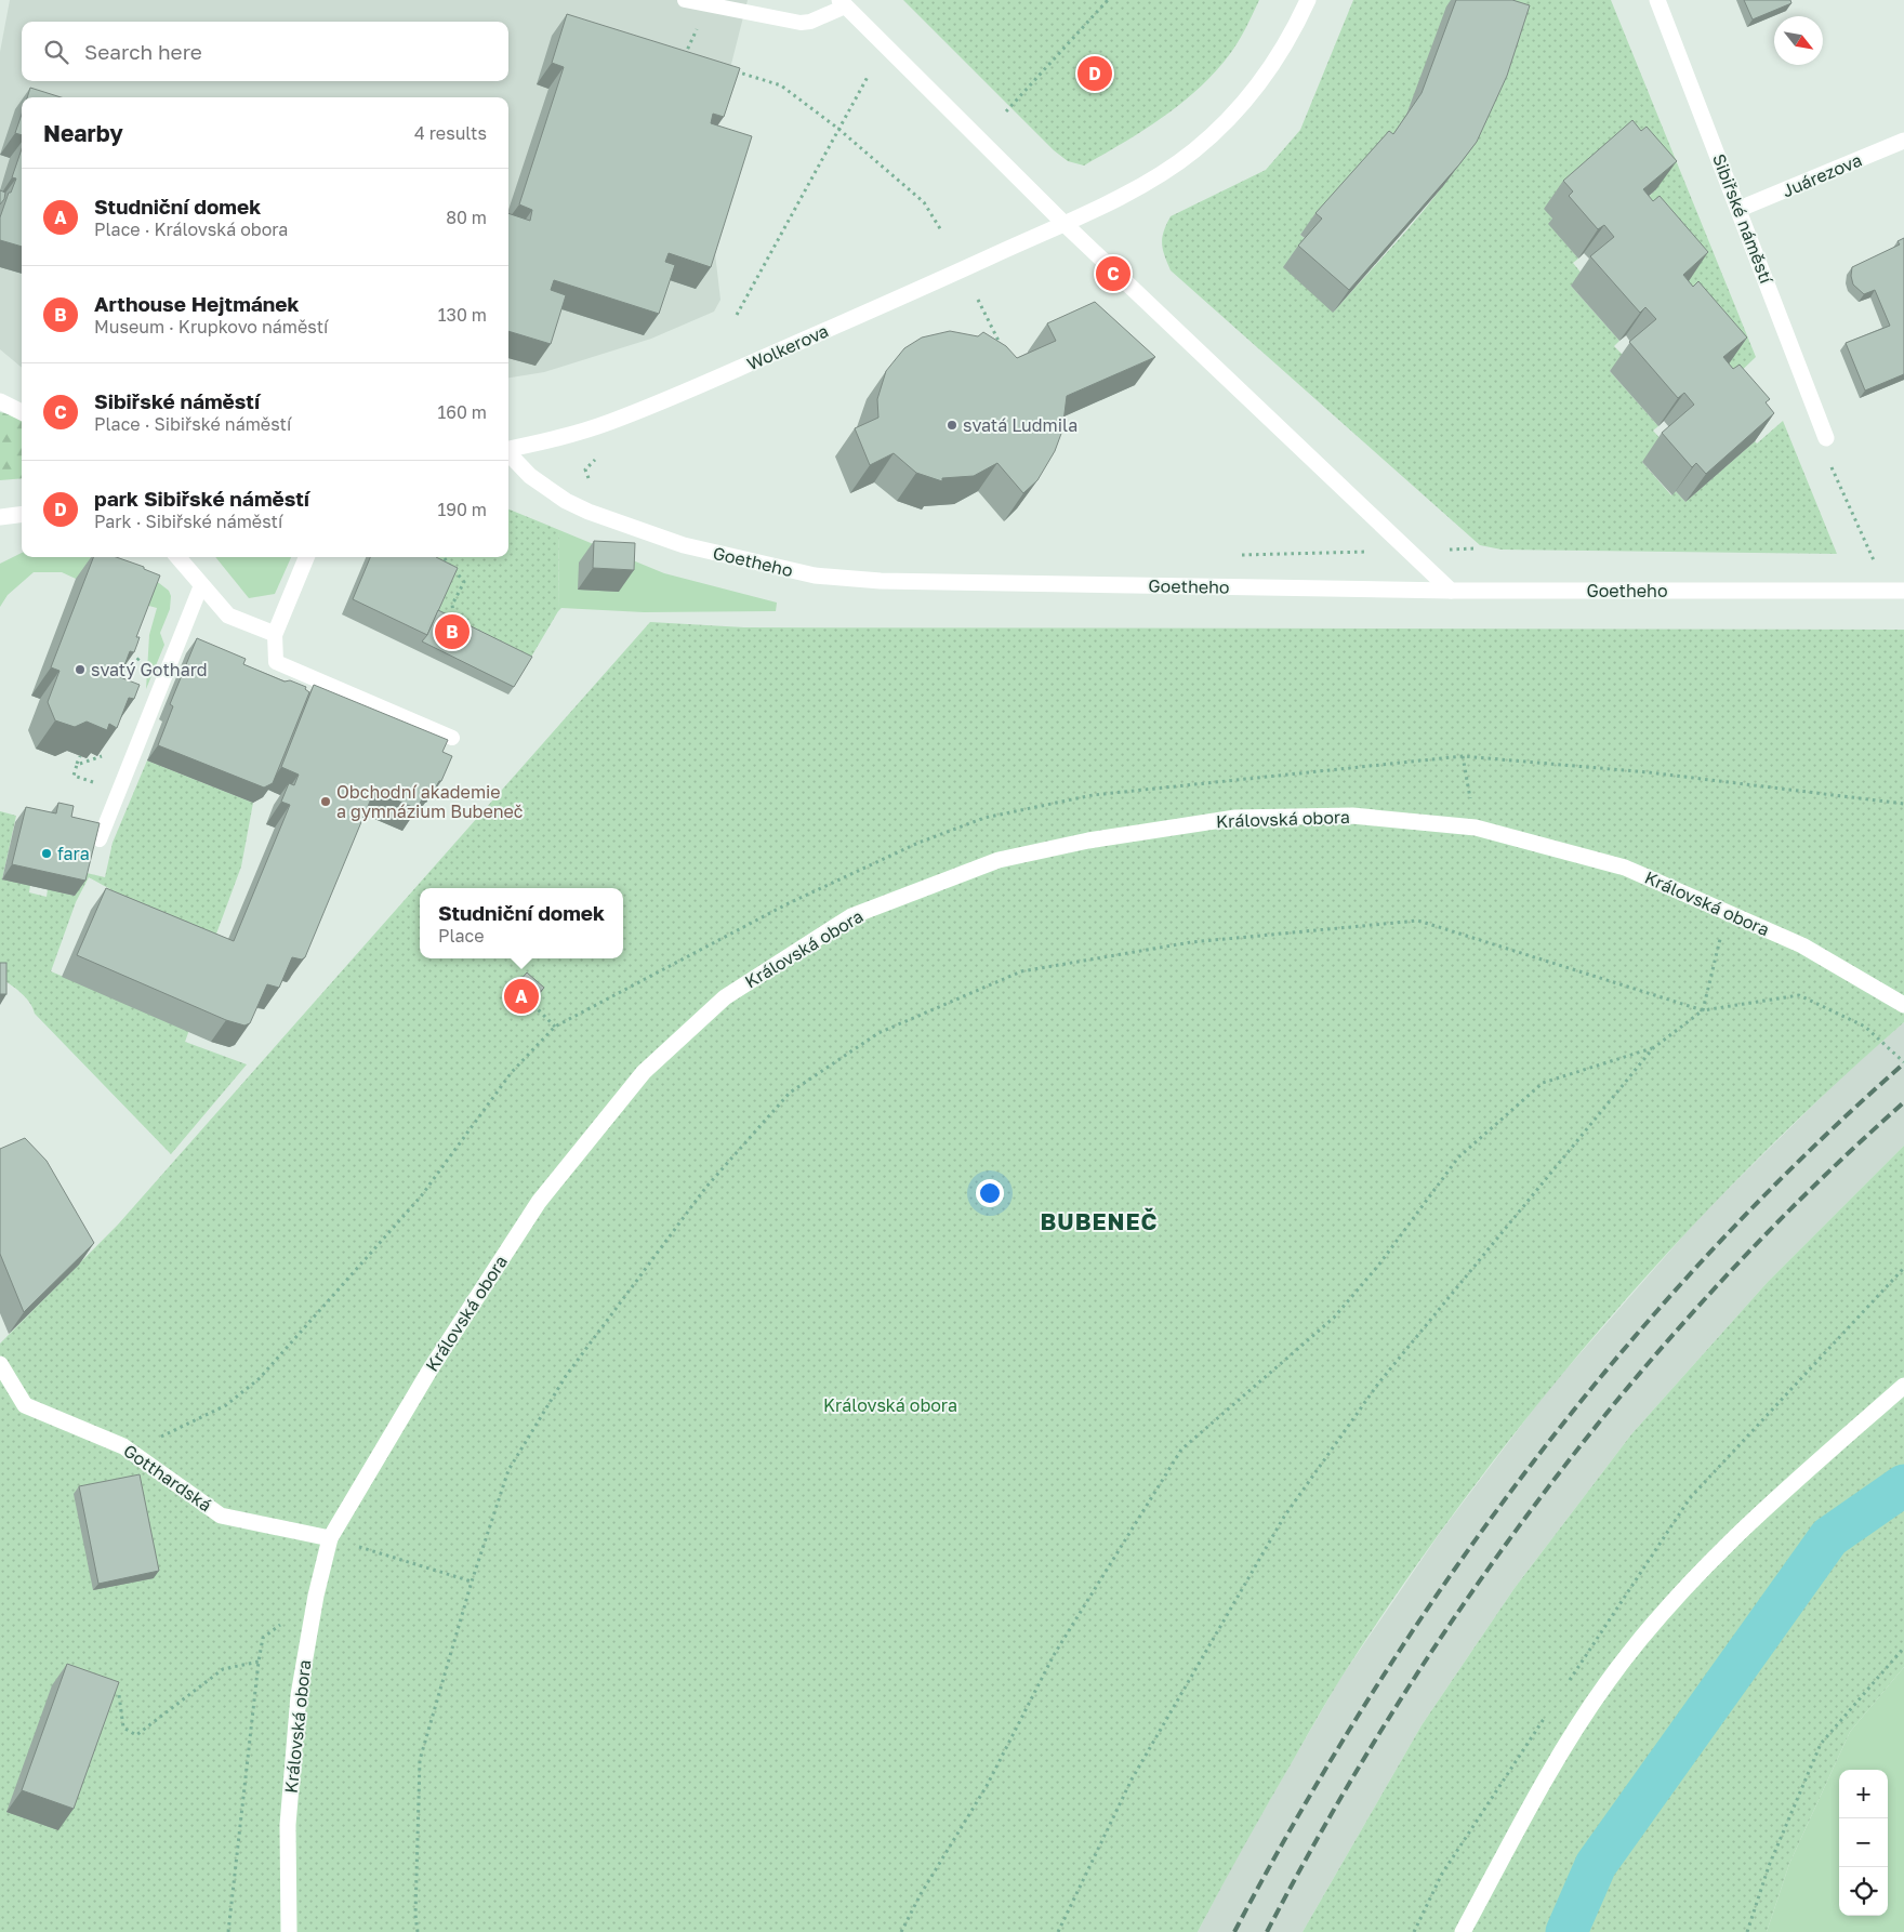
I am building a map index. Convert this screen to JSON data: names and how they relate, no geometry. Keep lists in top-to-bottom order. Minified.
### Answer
{"streets":{"street":["Juárezova","Sibiřské náměstí","Wolkerova","Goetheho","Královská obora","Gotthardská"]},"crossings":[["Juárezova","Sibiřské náměstí"],["Královská obora","Gotthardská"]],"districts":["BUBENEČ"],"parks":["Královská obora"],"places":["svatá Ludmila","svatý Gothard","Obchodní akademie a gymnázium Bubeneč","fara"],"north":"bottom right","page":{"search":"Search here","pins":["D","C","B","A"],"heading":["Nearby","4 results"],"list":[{"mark":"A","name":"Studniční domek","note":"Place · Královská obora","value":"80 m"},{"mark":"B","name":"Arthouse Hejtmánek","note":"Museum · Krupkovo náměstí","value":"130 m"},{"mark":"C","name":"Sibiřské náměstí","note":"Place · Sibiřské náměstí","value":"160 m"},{"mark":"D","name":"park Sibiřské náměstí","note":"Park · Sibiřské náměstí","value":"190 m"}],"popup":["Studniční domek","Place"],"map_buttons":["+","−"]}}
